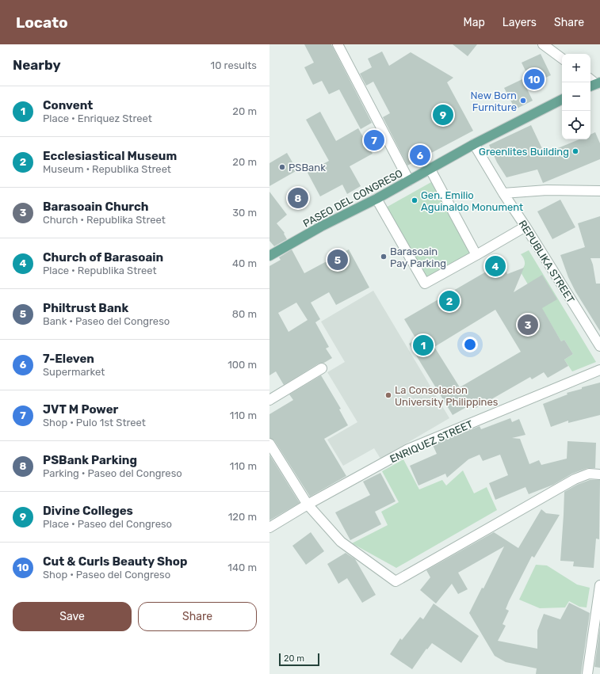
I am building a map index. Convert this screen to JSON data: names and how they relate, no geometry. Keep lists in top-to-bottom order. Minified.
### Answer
{"streets":{"main road":["PASEO DEL CONGRESO"],"street":["REPUBLIKA STREET","ENRIQUEZ STREET"]},"crossings":[["PASEO DEL CONGRESO","REPUBLIKA STREET"]],"places":["New Born Furniture","Greenlites Building","PSBank","Gen. Emilio Aguinaldo Monument","Barasoain Pay Parking","La Consolacion University Philippines"],"scale_bar":"20 m","page":{"header":"Locato","nav":["Map","Layers","Share"],"heading":["Nearby","10 results"],"map_buttons":["+","−"],"pins":["10","9","7","6","8","5","4","2","3","1"],"list":[{"mark":"1","name":"Convent","note":"Place · Enriquez Street","value":"20 m"},{"mark":"2","name":"Ecclesiastical Museum","note":"Museum · Republika Street","value":"20 m"},{"mark":"3","name":"Barasoain Church","note":"Church · Republika Street","value":"30 m"},{"mark":"4","name":"Church of Barasoain","note":"Place · Republika Street","value":"40 m"},{"mark":"5","name":"Philtrust Bank","note":"Bank · Paseo del Congreso","value":"80 m"},{"mark":"6","name":"7-Eleven","note":"Supermarket","value":"100 m"},{"mark":"7","name":"JVT M Power","note":"Shop · Pulo 1st Street","value":"110 m"},{"mark":"8","name":"PSBank Parking","note":"Parking · Paseo del Congreso","value":"110 m"},{"mark":"9","name":"Divine Colleges","note":"Place · Paseo del Congreso","value":"120 m"},{"mark":"10","name":"Cut & Curls Beauty Shop","note":"Shop · Paseo del Congreso","value":"140 m"}],"buttons":["Save","Share"],"scale":"20 m"}}
